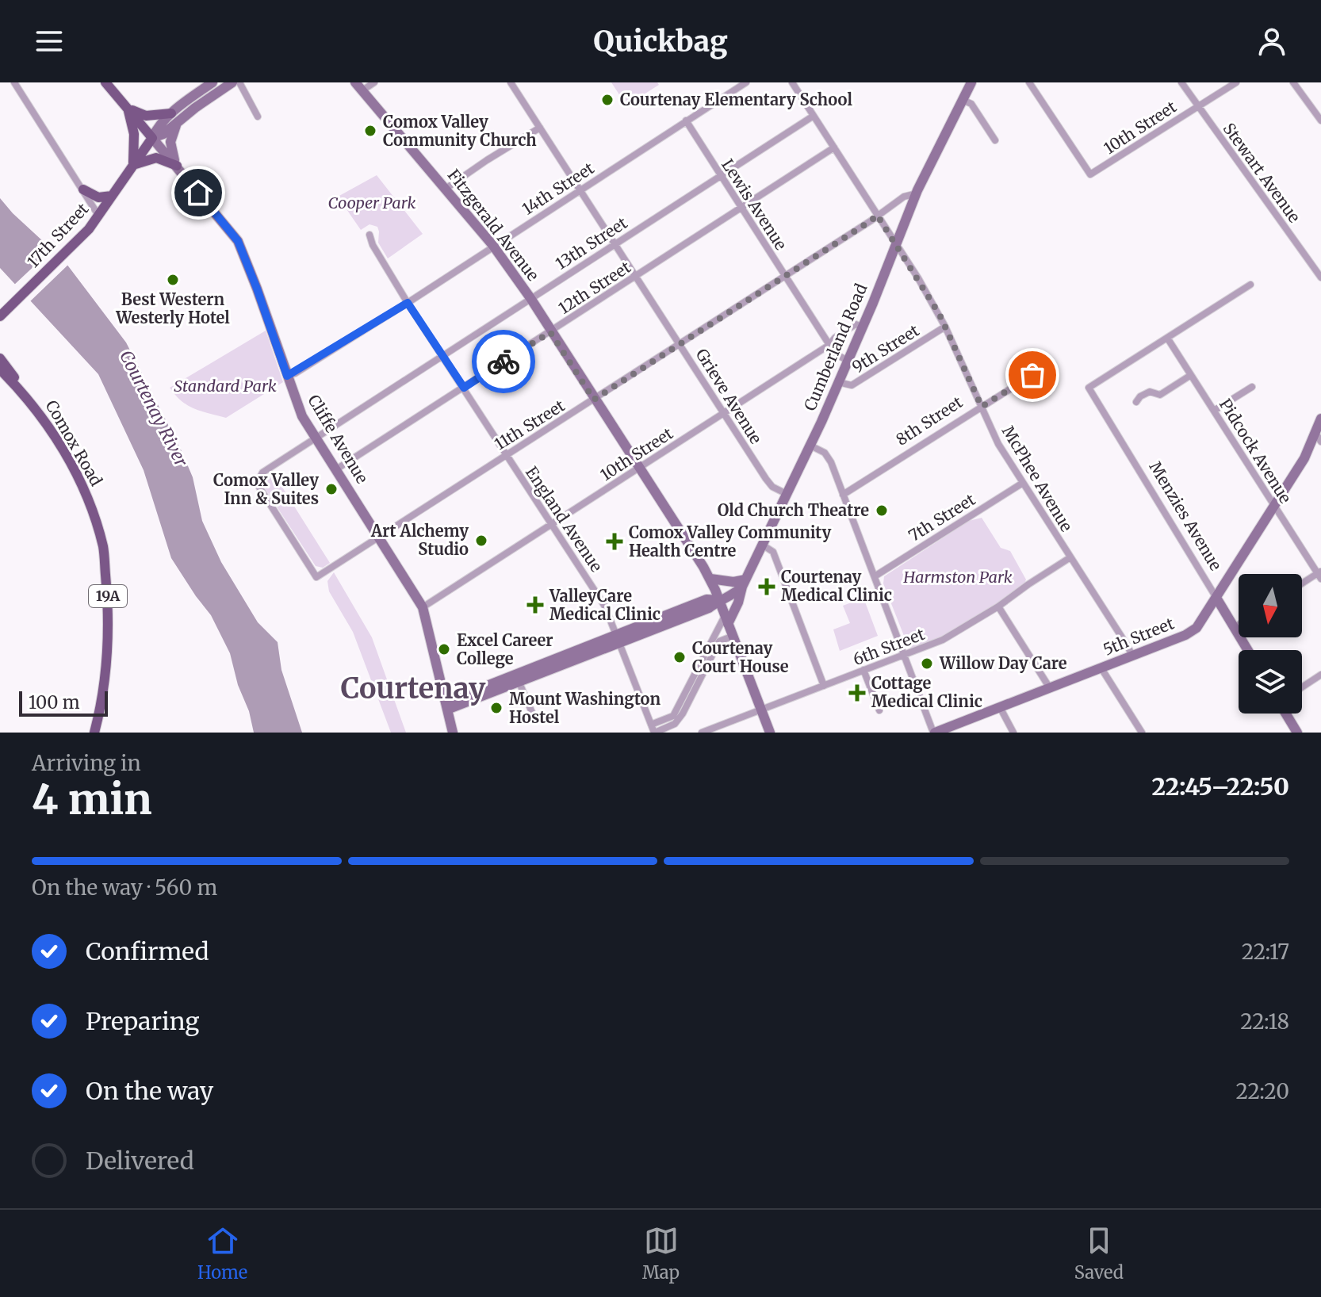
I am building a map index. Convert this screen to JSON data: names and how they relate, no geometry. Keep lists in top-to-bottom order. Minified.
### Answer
{"streets":{"main road":["17th Street","Cliffe Avenue","Comox Road","19A"],"street":["10th Street","Stewart Avenue","14th Street","Lewis Avenue","Fitzgerald Avenue","13th Street","12th Street","Cumberland Road","9th Street","Grieve Avenue","8th Street","11th Street","Pidcock Avenue","McPhee Avenue","Menzies Avenue","7th Street","England Avenue","5th Street","6th Street"]},"crossings":[["10th Street","Stewart Avenue"],["10th Street","Lewis Avenue"],["10th Street","Fitzgerald Avenue"],["10th Street","Cumberland Road"],["10th Street","Grieve Avenue"],["10th Street","Cliffe Avenue"],["10th Street","England Avenue"],["14th Street","Lewis Avenue"],["14th Street","Fitzgerald Avenue"],["14th Street","Grieve Avenue"],["14th Street","Cliffe Avenue"],["14th Street","England Avenue"],["Lewis Avenue","13th Street"],["Lewis Avenue","12th Street"],["Lewis Avenue","Cumberland Road"],["Lewis Avenue","11th Street"],["Fitzgerald Avenue","13th Street"],["Fitzgerald Avenue","12th Street"],["Fitzgerald Avenue","Cumberland Road"],["Fitzgerald Avenue","11th Street"],["Fitzgerald Avenue","6th Street"],["17th Street","Cliffe Avenue"],["13th Street","Grieve Avenue"],["13th Street","11th Street"],["13th Street","Cliffe Avenue"],["13th Street","McPhee Avenue"],["13th Street","England Avenue"],["12th Street","Grieve Avenue"],["12th Street","Cliffe Avenue"],["12th Street","McPhee Avenue"],["12th Street","England Avenue"],["Cumberland Road","9th Street"],["Cumberland Road","Grieve Avenue"],["Cumberland Road","11th Street"],["Cumberland Road","McPhee Avenue"],["Cumberland Road","England Avenue"],["9th Street","McPhee Avenue"],["Grieve Avenue","11th Street"],["8th Street","McPhee Avenue"],["11th Street","Cliffe Avenue"],["11th Street","McPhee Avenue"],["11th Street","England Avenue"],["Pidcock Avenue","Menzies Avenue"],["Pidcock Avenue","5th Street"],["McPhee Avenue","7th Street"],["McPhee Avenue","5th Street"],["McPhee Avenue","6th Street"],["Menzies Avenue","5th Street"]],"districts":["Courtenay"],"water":["Courtenay River"],"parks":["Cooper Park","Standard Park","Harmston Park"],"places":{"other":["Courtenay Elementary School","Comox Valley Community Church","Best Western Westerly Hotel","Comox Valley Inn & Suites","Old Church Theatre","Art Alchemy Studio","Excel Career College","Courtenay Court House","Willow Day Care","Mount Washington Hostel"],"health":["Comox Valley Community Health Centre","Courtenay Medical Clinic","ValleyCare Medical Clinic","Cottage Medical Clinic"]},"scale_bar":"100 m","north":"bottom","page":{"header":"Quickbag","scale":"100 m","heading":["4 min","Arriving in","22:45–22:50"],"bar":"On the way · 560 m","list":[["Confirmed","22:17"],["Preparing","22:18"],["On the way","22:20"],"Delivered"],"tabs":["Home","Map","Saved"]}}
